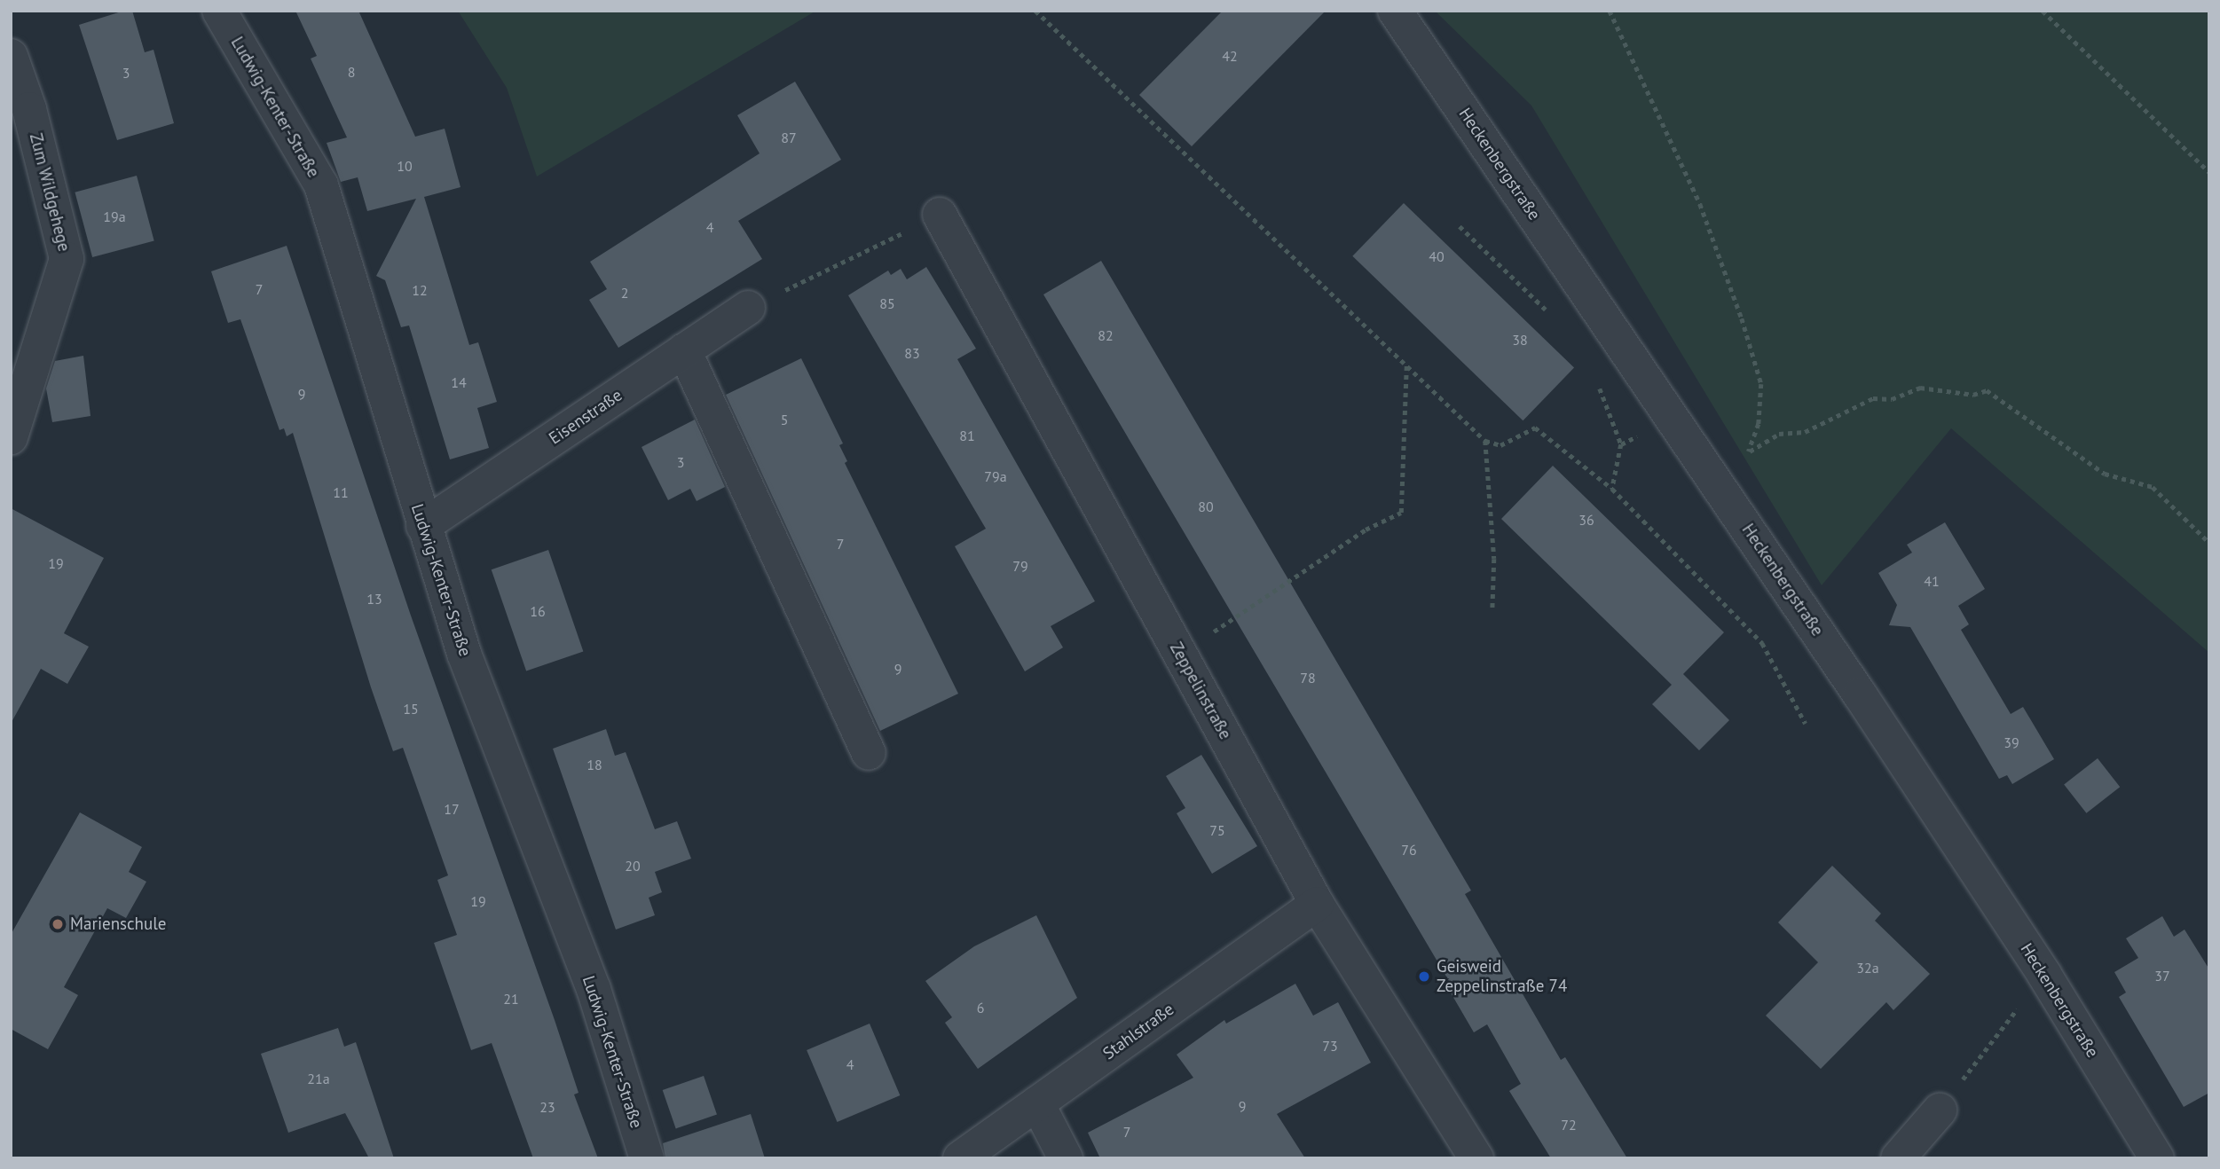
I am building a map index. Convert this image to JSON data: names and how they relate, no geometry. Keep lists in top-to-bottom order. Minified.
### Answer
{"streets":{"street":["Ludwig-Kenter-Straße","Heckenbergstraße","Zum Wildgehege","Eisenstraße","Zeppelinstraße","Stahlstraße"]},"crossings":[["Ludwig-Kenter-Straße","Eisenstraße"],["Zeppelinstraße","Stahlstraße"]],"places":["Marienschule","Geisweid Zeppelinstraße 74"],"house_numbers":["42","8","3","87","10","19a","4","40","7","12","2","85","82","38","83","14","9","5","81","3","79a","11","80","36","7","19","79","41","13","16","9","78","15","39","18","17","75","76","20","19","32a","37","21","6","73","4","21a","9","23","72","7"]}
